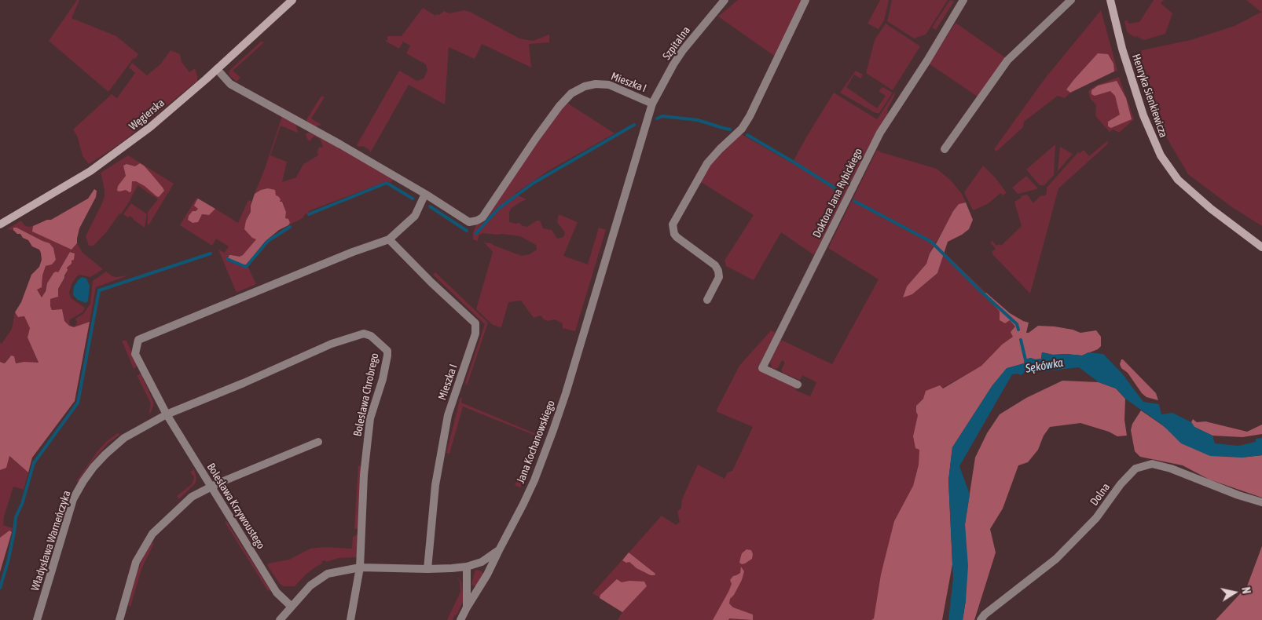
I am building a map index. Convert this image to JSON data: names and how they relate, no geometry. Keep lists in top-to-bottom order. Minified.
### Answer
{"streets":{"main road":["Henryka Sienkiewicza","Węgierska"],"street":["Szpitalna","Mieszka I","Doktora Jana Rybickiego","Bolesława Chrobrego","Jana Kochanowskiego","Dolna","Bolesława Krzywoustego","Władysława Warneńczyka"]},"crossings":[["Szpitalna","Mieszka I"],["Szpitalna","Jana Kochanowskiego"],["Mieszka I","Węgierska"],["Mieszka I","Jana Kochanowskiego"],["Bolesława Chrobrego","Jana Kochanowskiego"],["Bolesława Chrobrego","Bolesława Krzywoustego"],["Bolesława Chrobrego","Władysława Warneńczyka"],["Jana Kochanowskiego","Bolesława Krzywoustego"],["Bolesława Krzywoustego","Władysława Warneńczyka"]],"water":["Sękówka"],"north":"right"}
